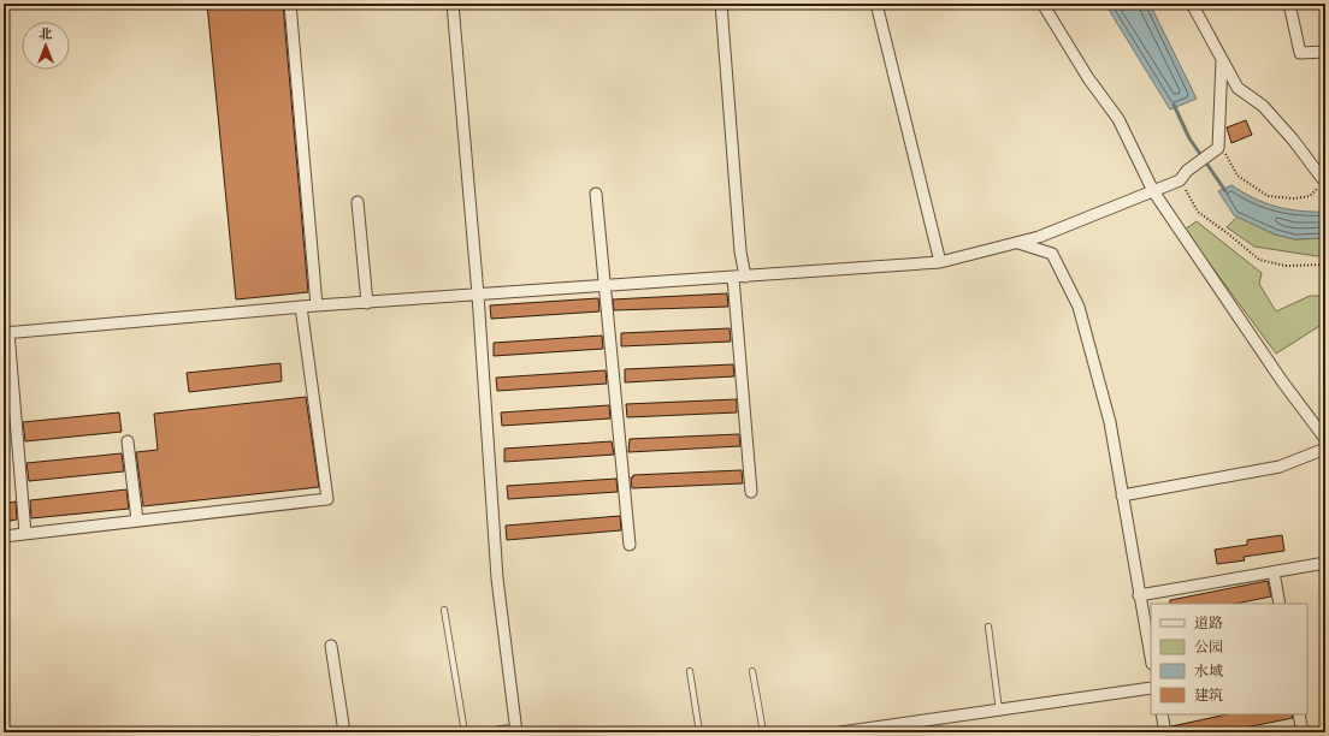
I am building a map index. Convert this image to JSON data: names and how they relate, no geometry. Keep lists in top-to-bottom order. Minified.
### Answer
{"legend":["道路","公园","水域","建筑"],"north":"top"}
